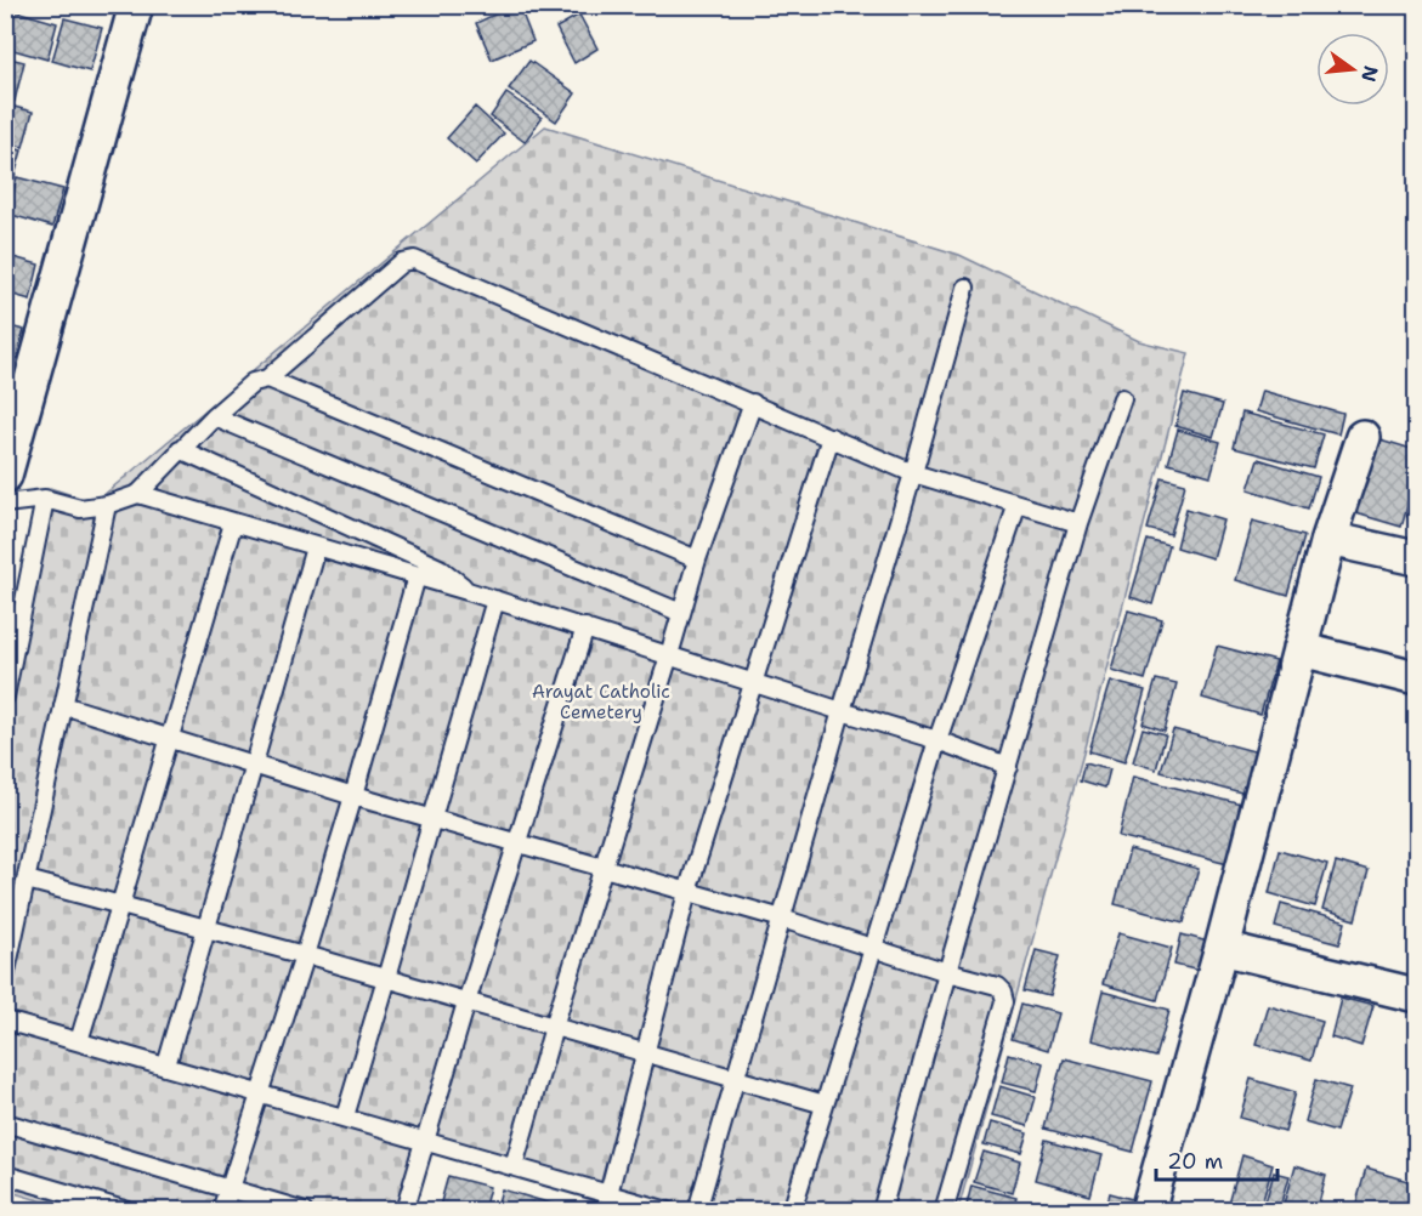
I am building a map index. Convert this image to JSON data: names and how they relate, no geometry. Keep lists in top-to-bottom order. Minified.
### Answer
{"parks":["Arayat Catholic Cemetery"],"scale_bar":"20 m","north":"right"}
